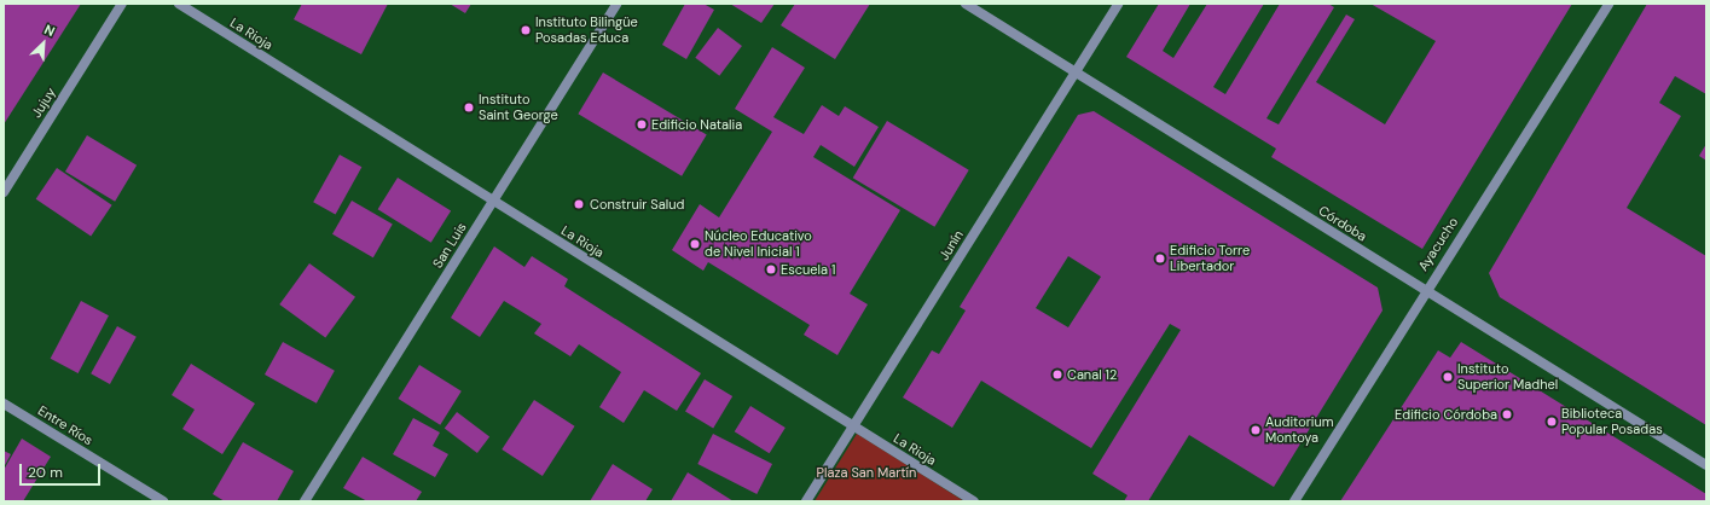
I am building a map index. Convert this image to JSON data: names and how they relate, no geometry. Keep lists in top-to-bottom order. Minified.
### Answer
{"streets":{"street":["La Rioja","Jujuy","Córdoba","Ayacucho","San Luis","Junín","Entre Ríos"]},"crossings":[["La Rioja","San Luis"],["La Rioja","Junín"],["Córdoba","Ayacucho"],["Córdoba","Junín"]],"parks":["Plaza San Martín"],"places":["Instituto Bilingüe Posadas Educa","Instituto Saint George","Edificio Natalia","Construir Salud","Núcleo Educativo de Nivel Inicial 1","Edificio Torre Libertador","Escuela 1","Canal 12","Instituto Superior Madhel","Edificio Córdoba","Biblioteca Popular Posadas","Auditorium Montoya"],"scale_bar":"20 m","north":"top right"}
